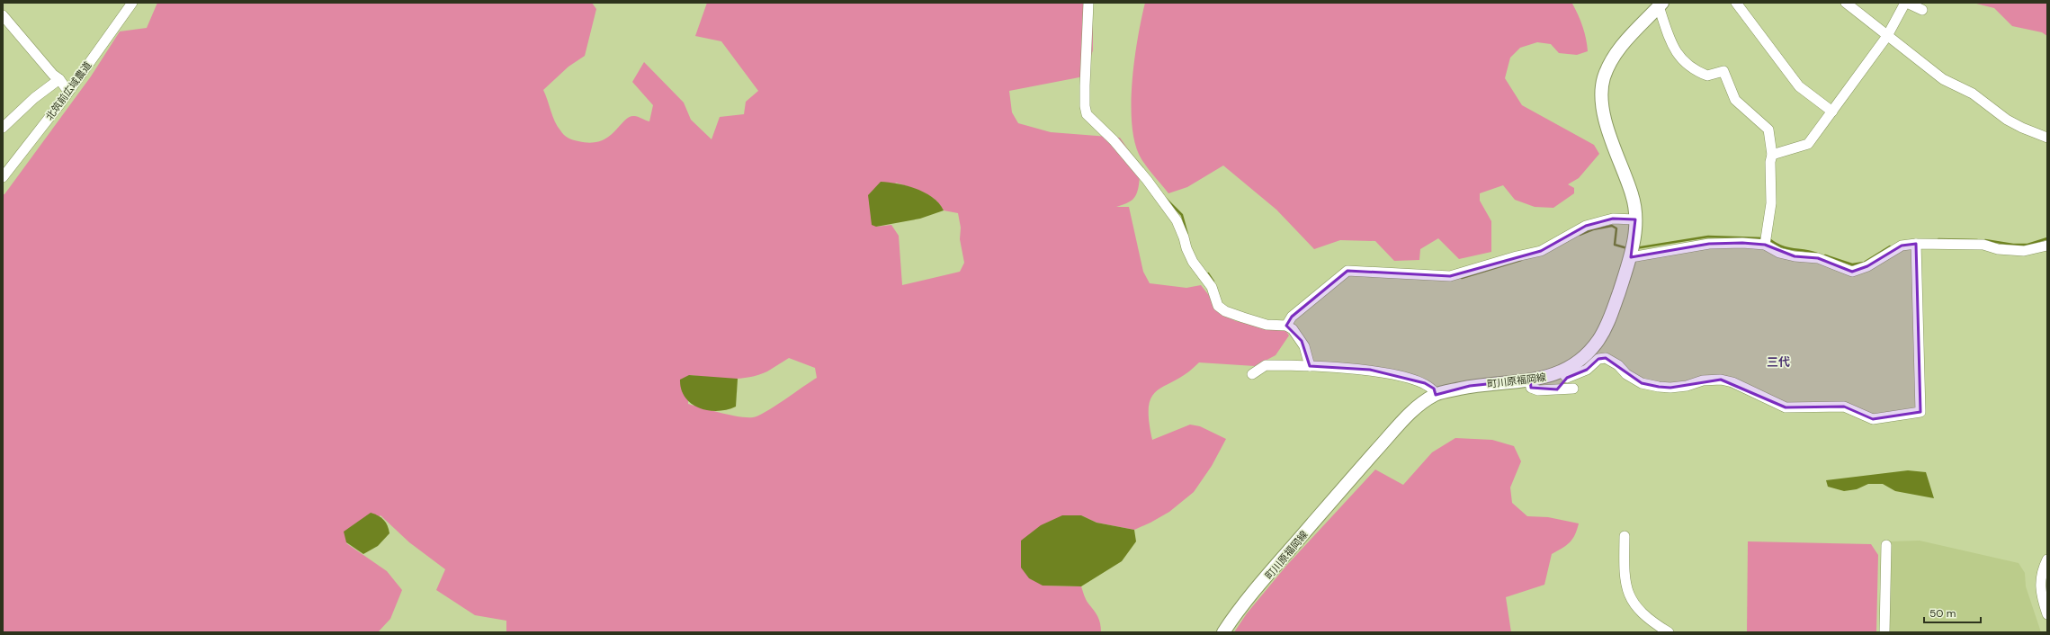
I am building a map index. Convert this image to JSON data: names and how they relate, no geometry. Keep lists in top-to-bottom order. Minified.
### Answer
{"streets":{"main road":["町川原福岡線"],"street":["北筑前広域農道"]},"districts":["三代"],"scale_bar":"50 m"}
